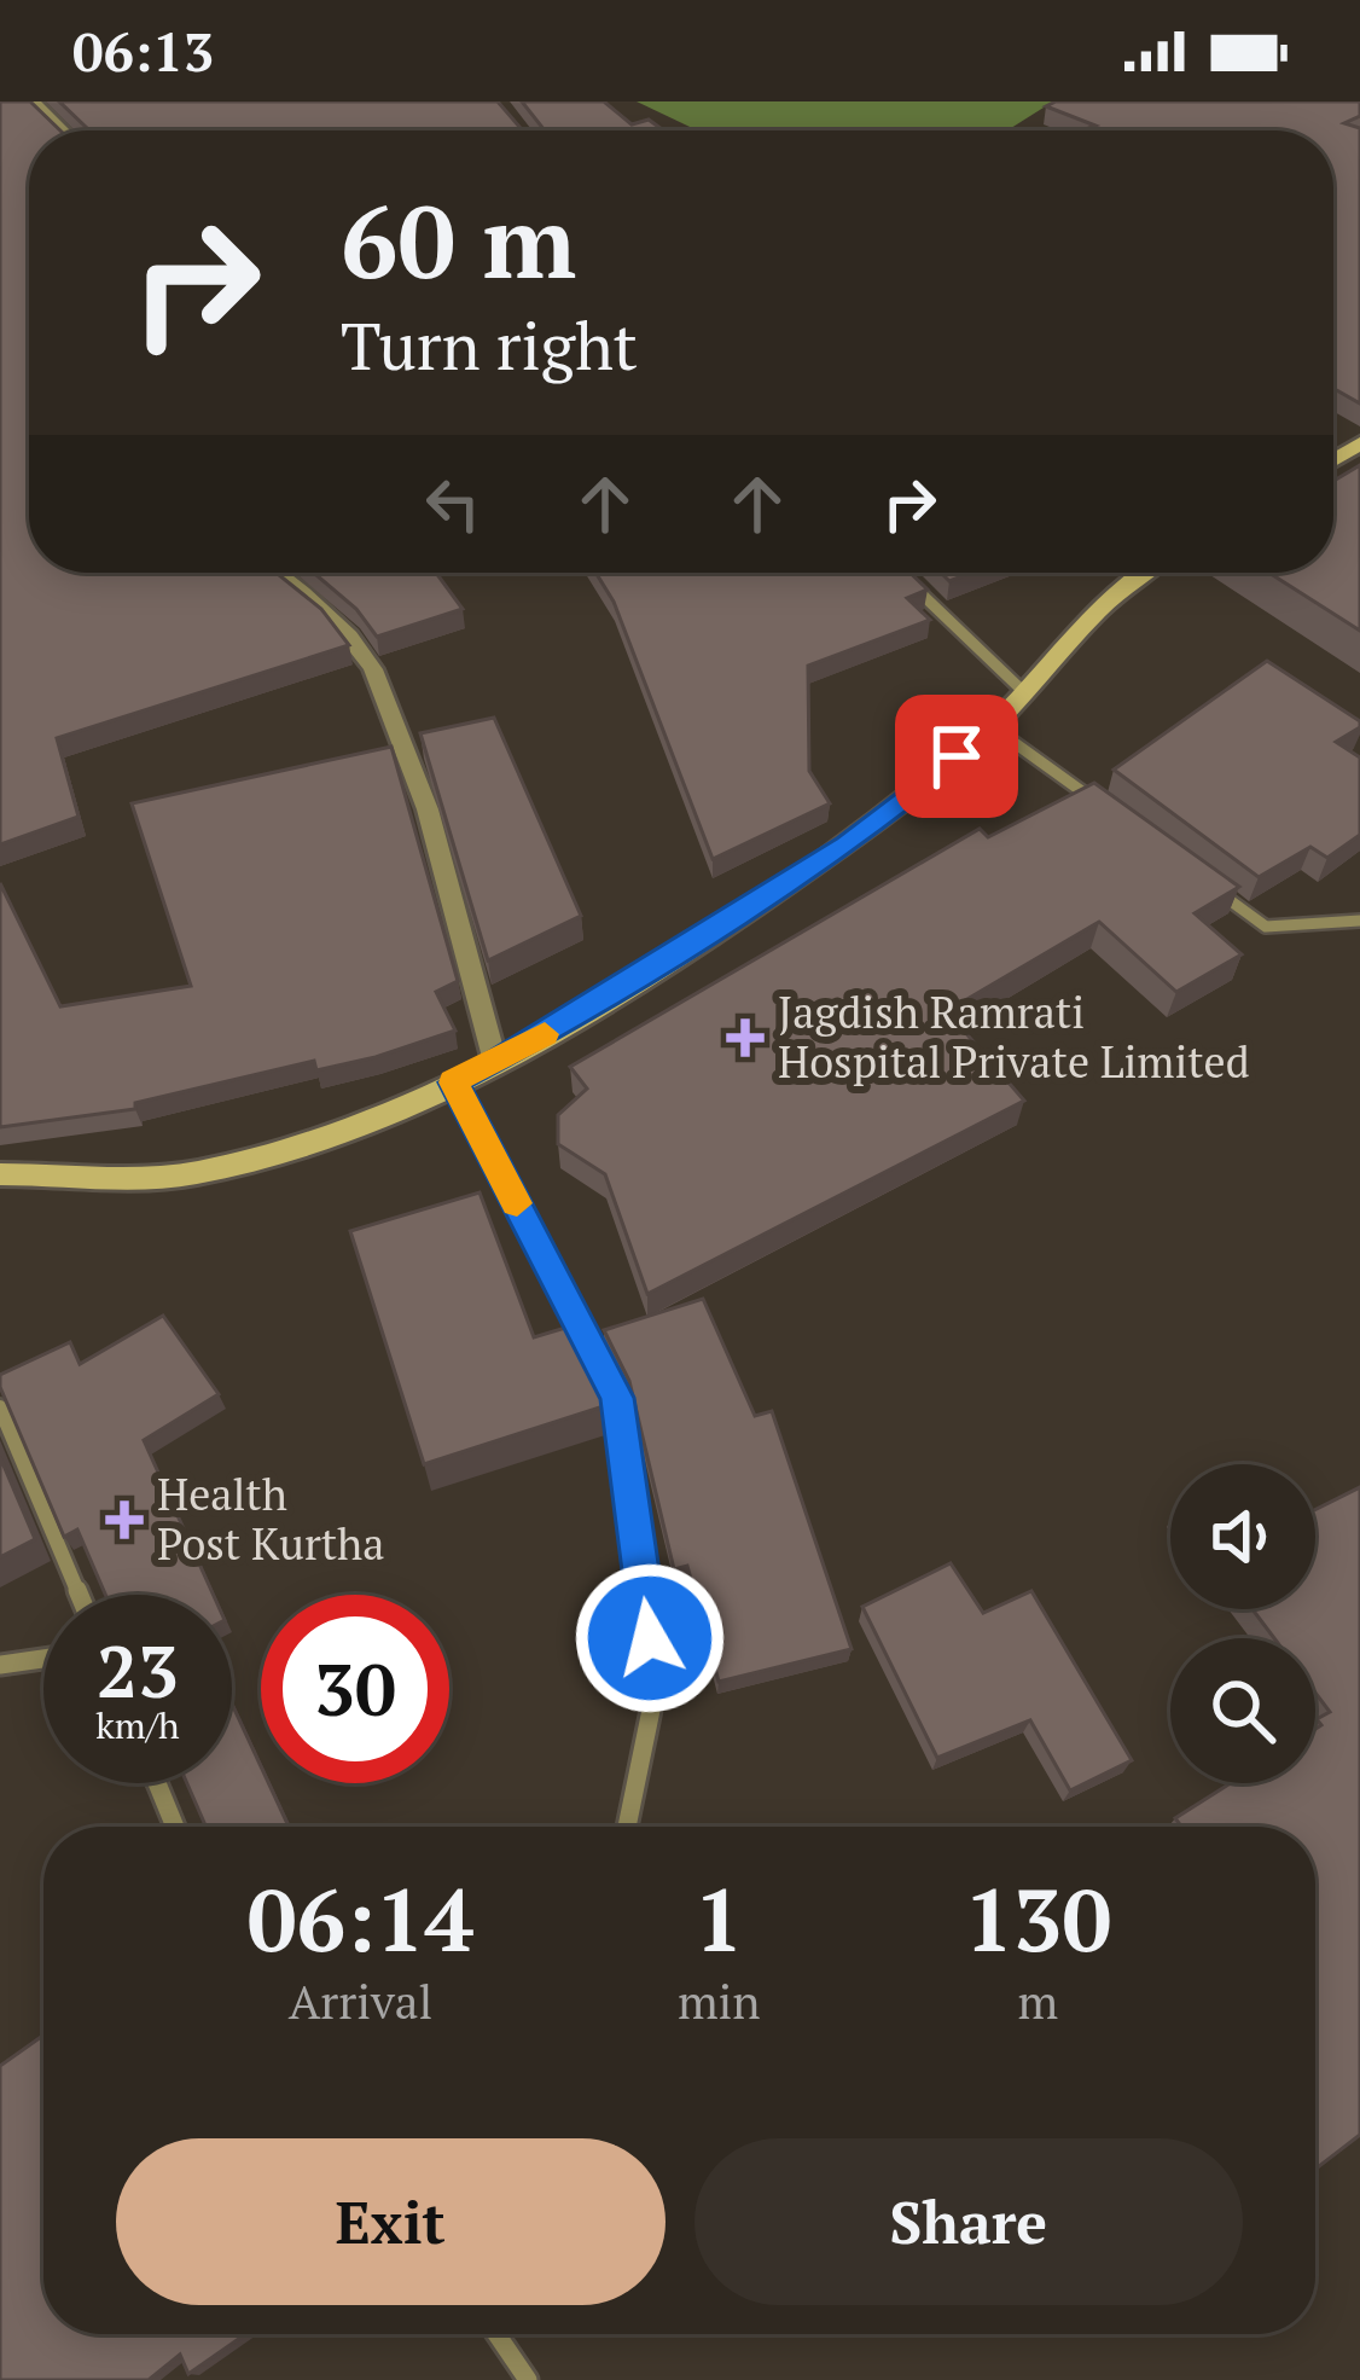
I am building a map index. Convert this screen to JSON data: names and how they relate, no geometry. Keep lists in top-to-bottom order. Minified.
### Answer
{"places":{"health":["Jagdish Ramrati Hospital Private Limited","Health Post Kurtha"]},"page":{"status":"06:13","turn":["60 m","Turn right"],"speed":"23 km/h","limit":"30","eta":["06:14","Arrival","1","min","130","m"],"buttons":["Exit","Share"]}}
